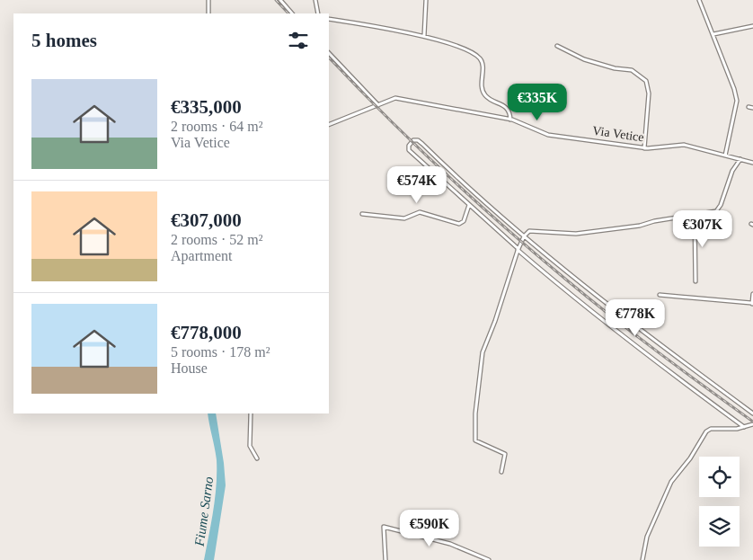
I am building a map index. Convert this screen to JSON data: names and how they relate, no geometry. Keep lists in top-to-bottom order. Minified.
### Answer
{"streets":{"street":["Via Vetice"]},"water":["Fiume Sarno"],"page":{"heading":"5 homes","list":[{"name":"€335,000","note":"2 rooms · 64 m² · Via Vetice"},{"name":"€307,000","note":"2 rooms · 52 m² · Apartment"},{"name":"€778,000","note":"5 rooms · 178 m² · House"}],"price":["€335K","€574K","€307K","€778K","€590K"]}}
